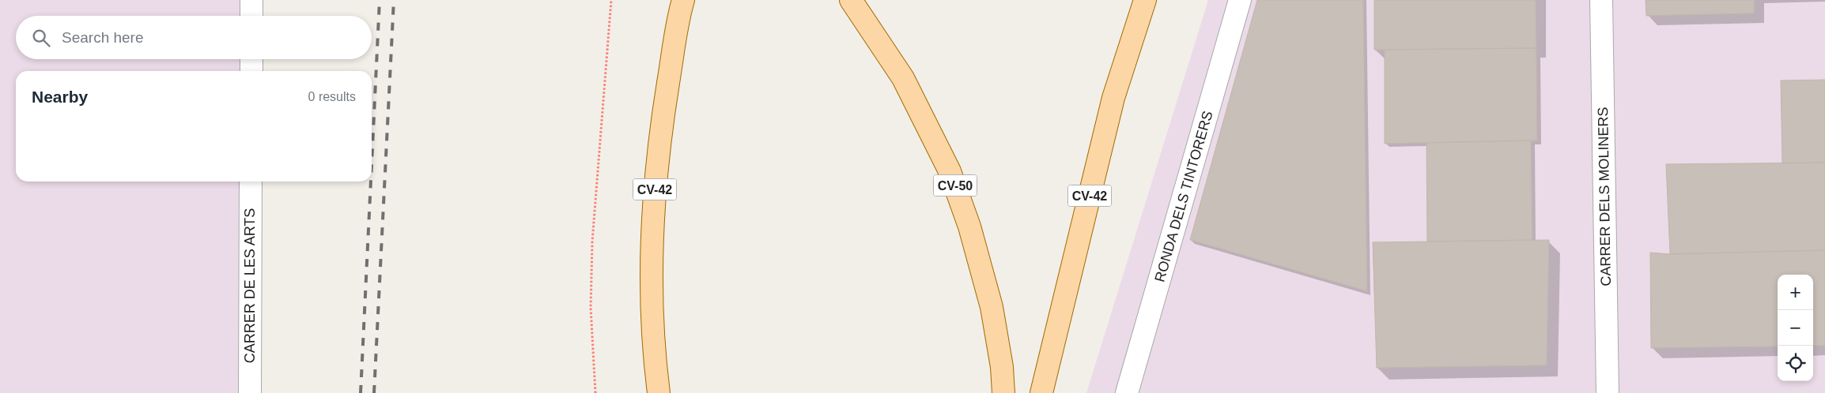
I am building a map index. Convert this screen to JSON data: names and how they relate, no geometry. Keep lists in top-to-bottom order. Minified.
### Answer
{"streets":{"main road":["CV-50","CV-42"],"street":["RONDA DELS TINTORERS","CARRER DELS MOLINERS","CARRER DE LES ARTS"]},"page":{"search":"Search here","heading":["Nearby","0 results"],"map_buttons":["+","−"]}}
